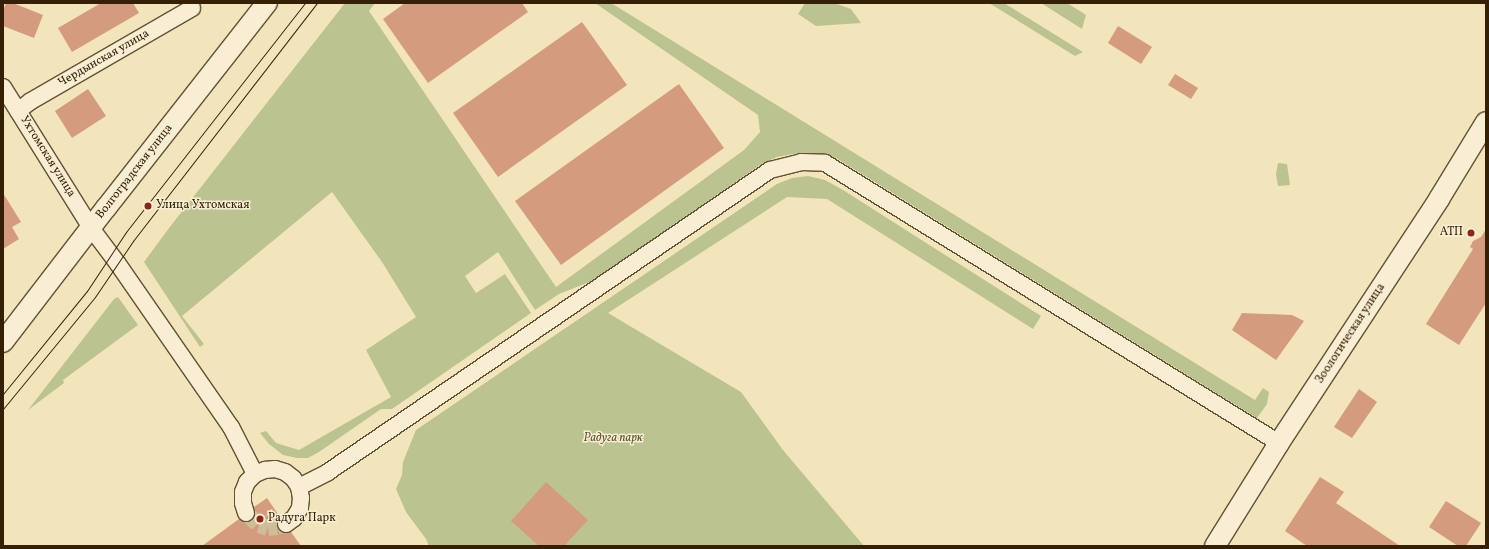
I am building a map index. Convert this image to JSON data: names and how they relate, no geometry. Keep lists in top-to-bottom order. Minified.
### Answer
{"streets":{"street":["Чердынская улица","Ухтомская улица","Волгоградская улица","Зоологическая улица"]},"crossings":[["Чердынская улица","Ухтомская улица"],["Ухтомская улица","Волгоградская улица"]],"parks":["Радуга парк"],"places":["Улица Ухтомская","АТП","Радуга Парк"]}
